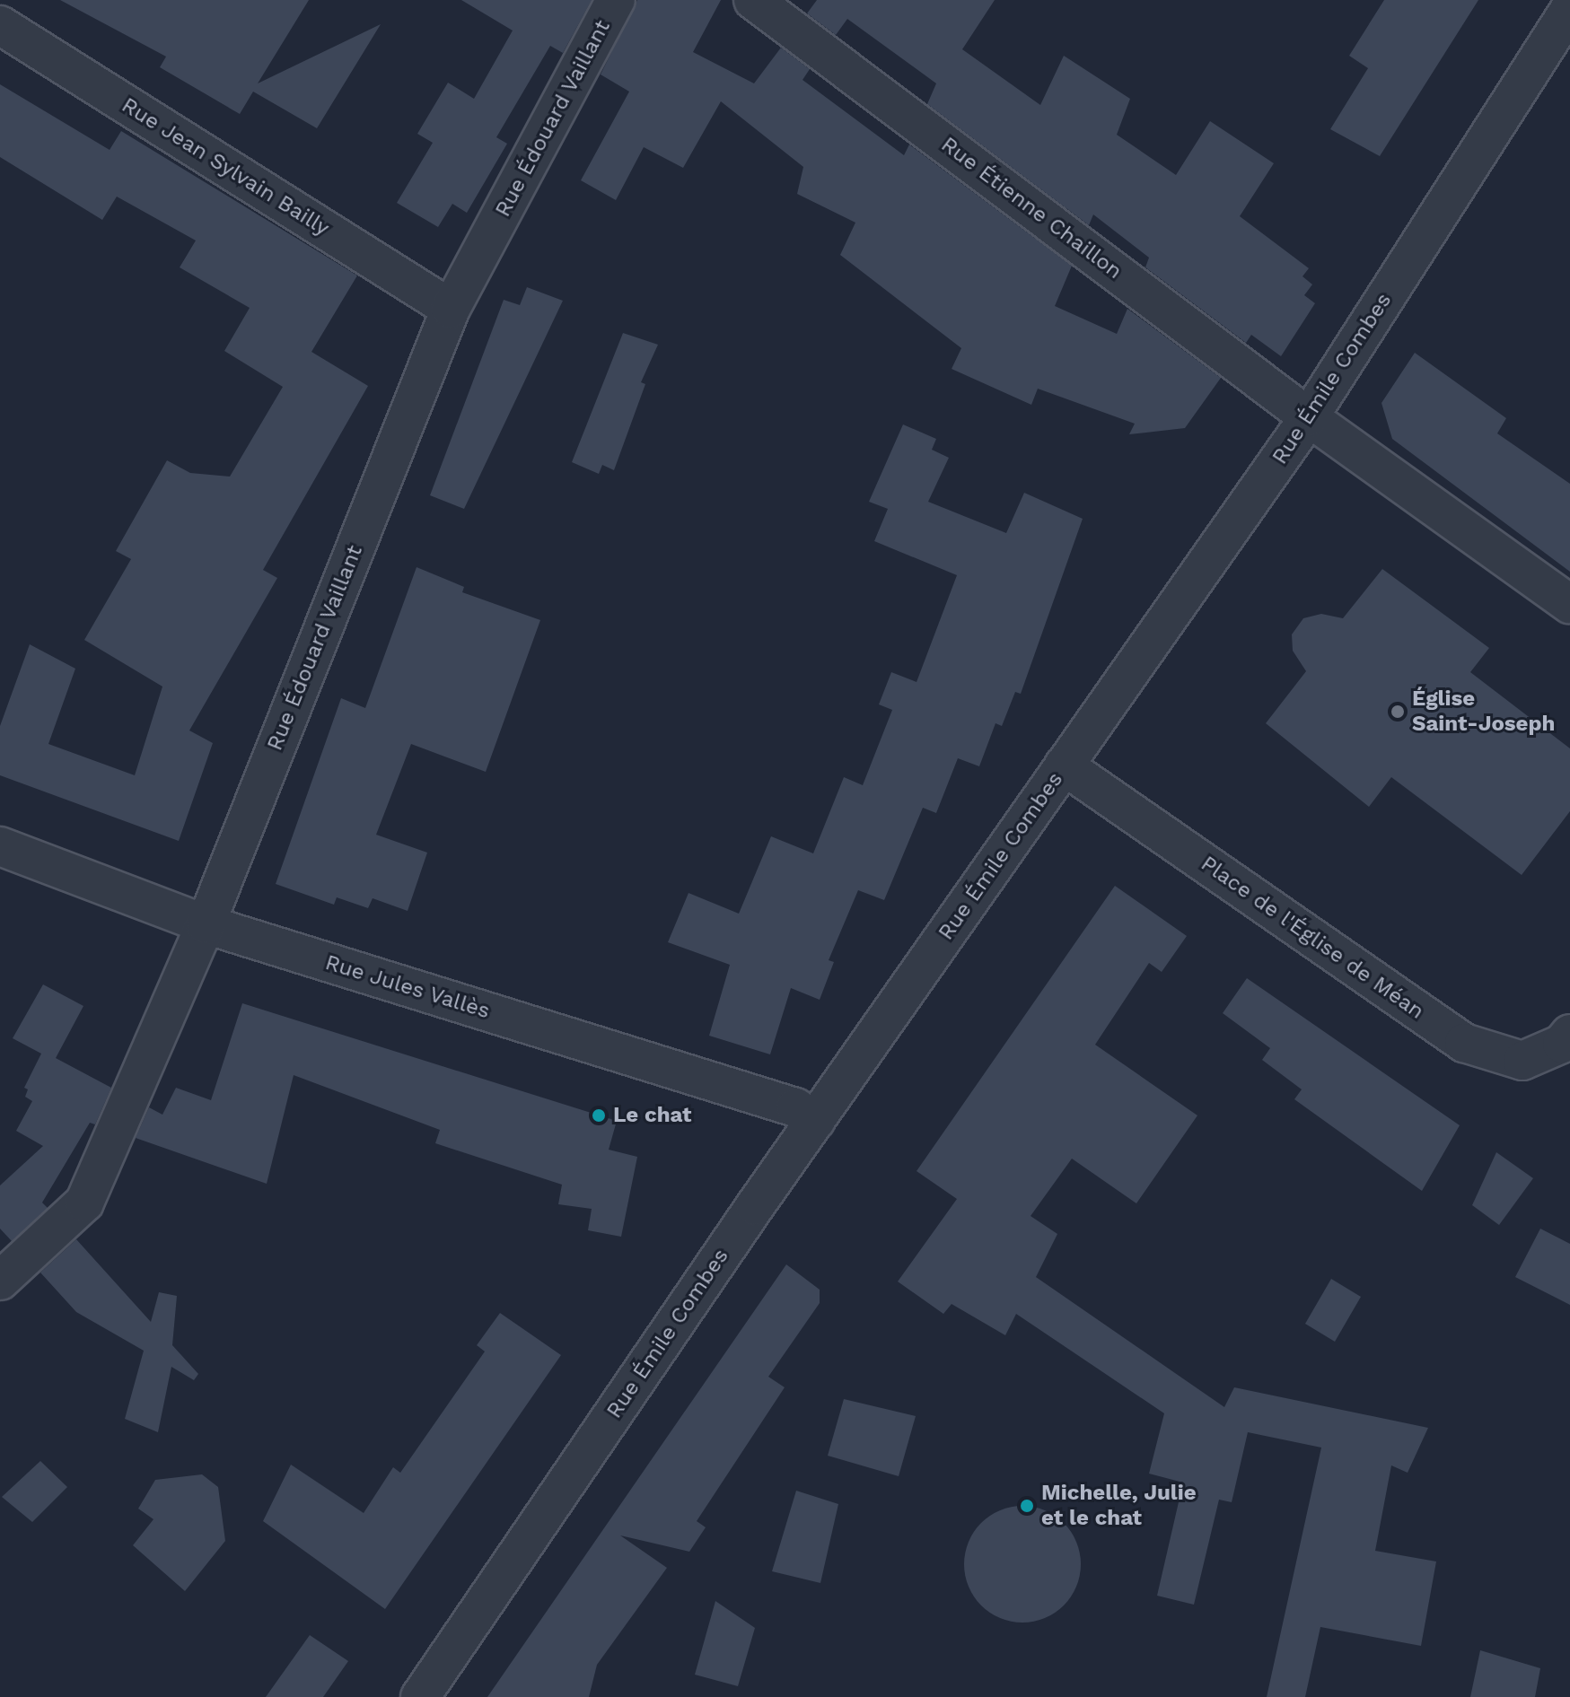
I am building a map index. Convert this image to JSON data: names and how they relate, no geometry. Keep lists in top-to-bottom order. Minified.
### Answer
{"streets":{"street":["Rue Édouard Vaillant","Rue Jean Sylvain Bailly","Rue Étienne Chaillon","Rue Émile Combes","Place de l'Église de Méan","Rue Jules Vallès"]},"crossings":[["Rue Édouard Vaillant","Rue Jean Sylvain Bailly"],["Rue Édouard Vaillant","Rue Jules Vallès"],["Rue Étienne Chaillon","Rue Émile Combes"],["Rue Émile Combes","Place de l'Église de Méan"],["Rue Émile Combes","Rue Jules Vallès"]],"places":["Église Saint-Joseph","Le chat","Michelle, Julie et le chat"]}
